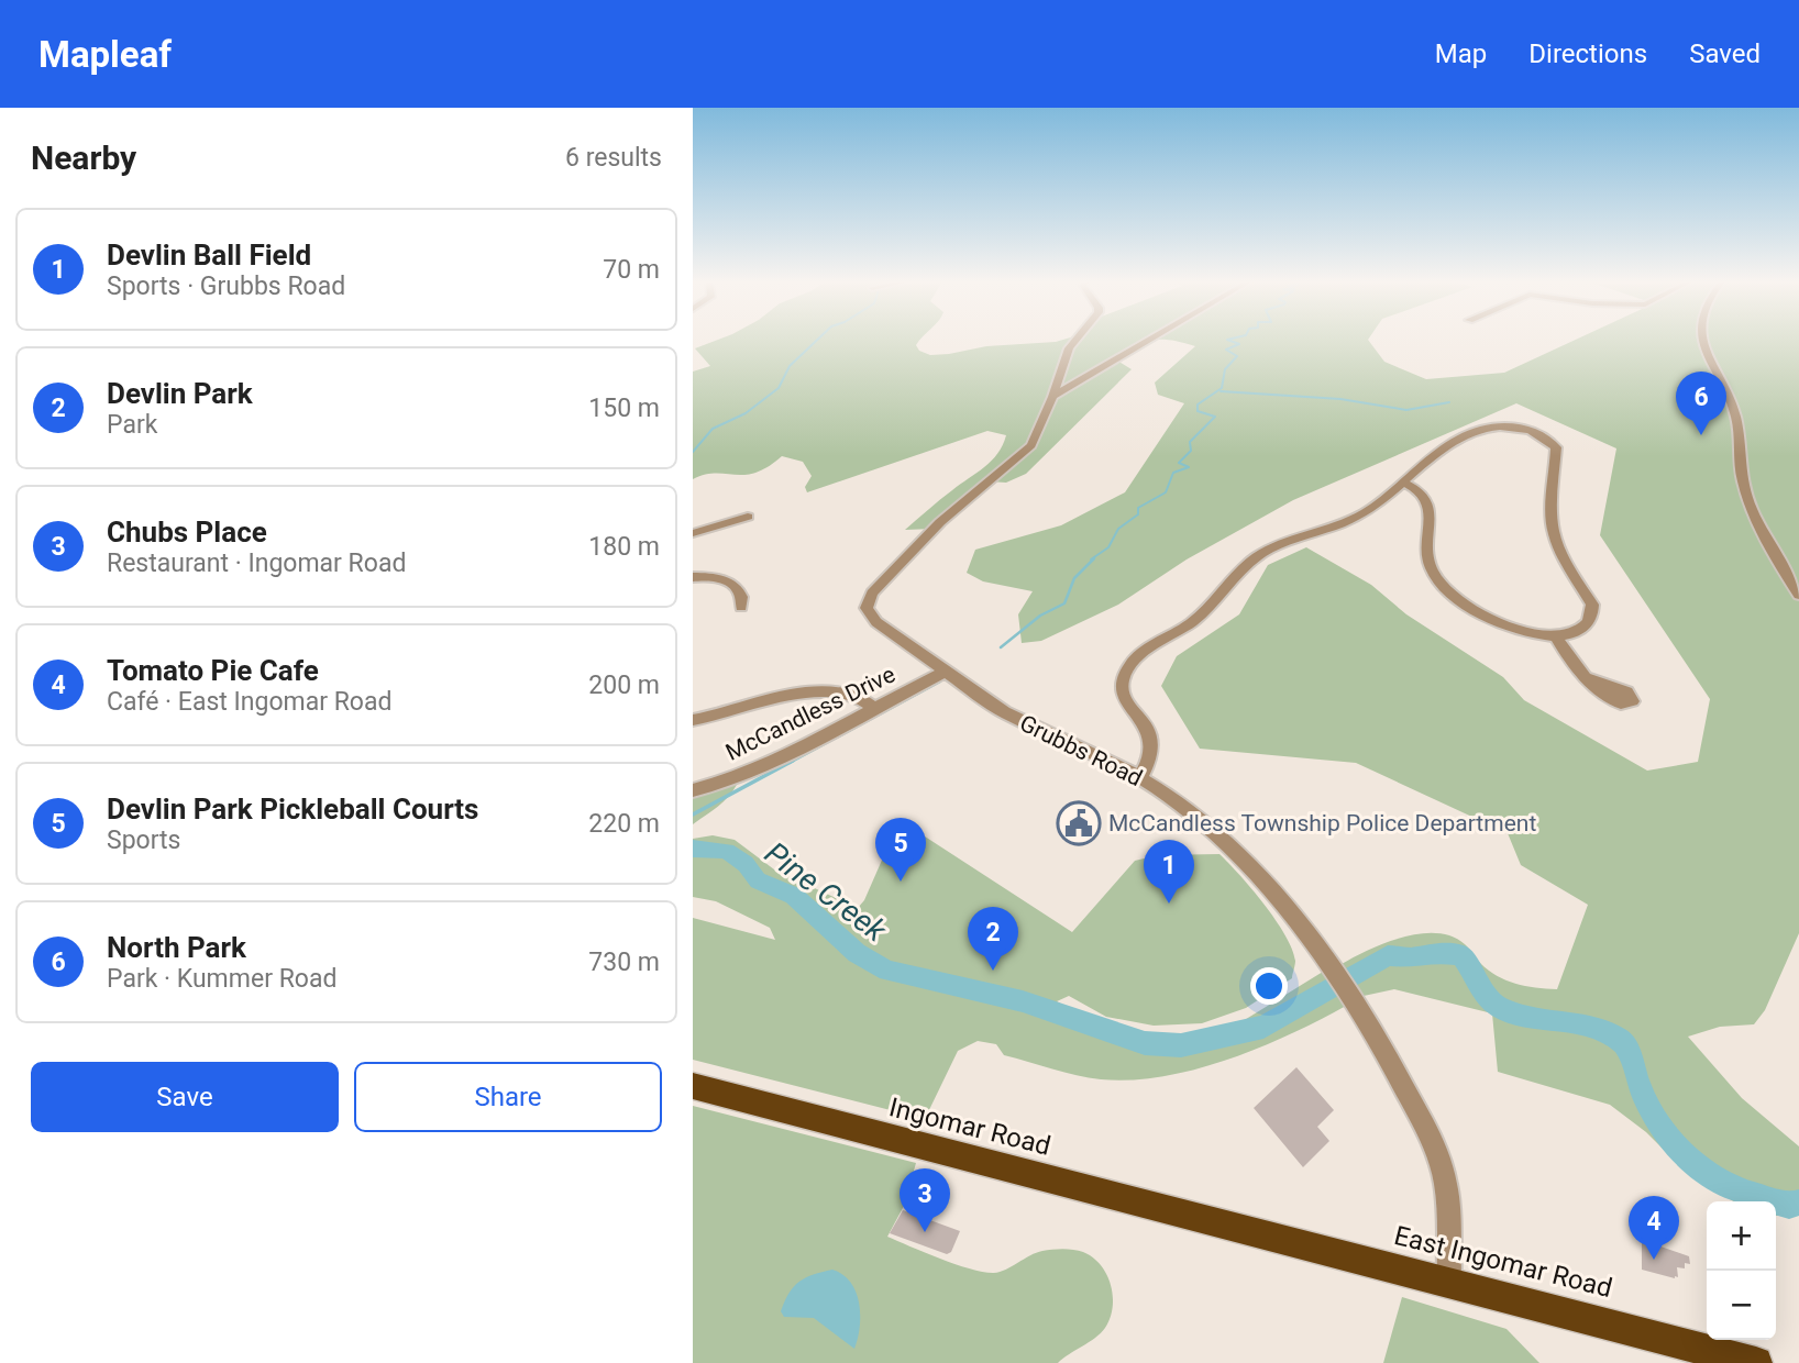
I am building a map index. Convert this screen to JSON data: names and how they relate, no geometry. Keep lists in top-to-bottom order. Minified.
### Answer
{"streets":{"main road":["Ingomar Road","East Ingomar Road"],"street":["McCandless Drive","Grubbs Road"]},"crossings":[["McCandless Drive","Grubbs Road"],["Grubbs Road","East Ingomar Road"],["Ingomar Road","East Ingomar Road"]],"water":["Pine Creek"],"places":{"public building":["McCandless Township Police Department"]},"page":{"header":"Mapleaf","nav":["Map","Directions","Saved"],"heading":["Nearby","6 results"],"list":[{"mark":"1","name":"Devlin Ball Field","note":"Sports · Grubbs Road","value":"70 m"},{"mark":"2","name":"Devlin Park","note":"Park","value":"150 m"},{"mark":"3","name":"Chubs Place","note":"Restaurant · Ingomar Road","value":"180 m"},{"mark":"4","name":"Tomato Pie Cafe","note":"Café · East Ingomar Road","value":"200 m"},{"mark":"5","name":"Devlin Park Pickleball Courts","note":"Sports","value":"220 m"},{"mark":"6","name":"North Park","note":"Park · Kummer Road","value":"730 m"}],"pins":["6","5","1","2","3","4"],"buttons":["Save","Share"],"map_buttons":["+","−"]}}
